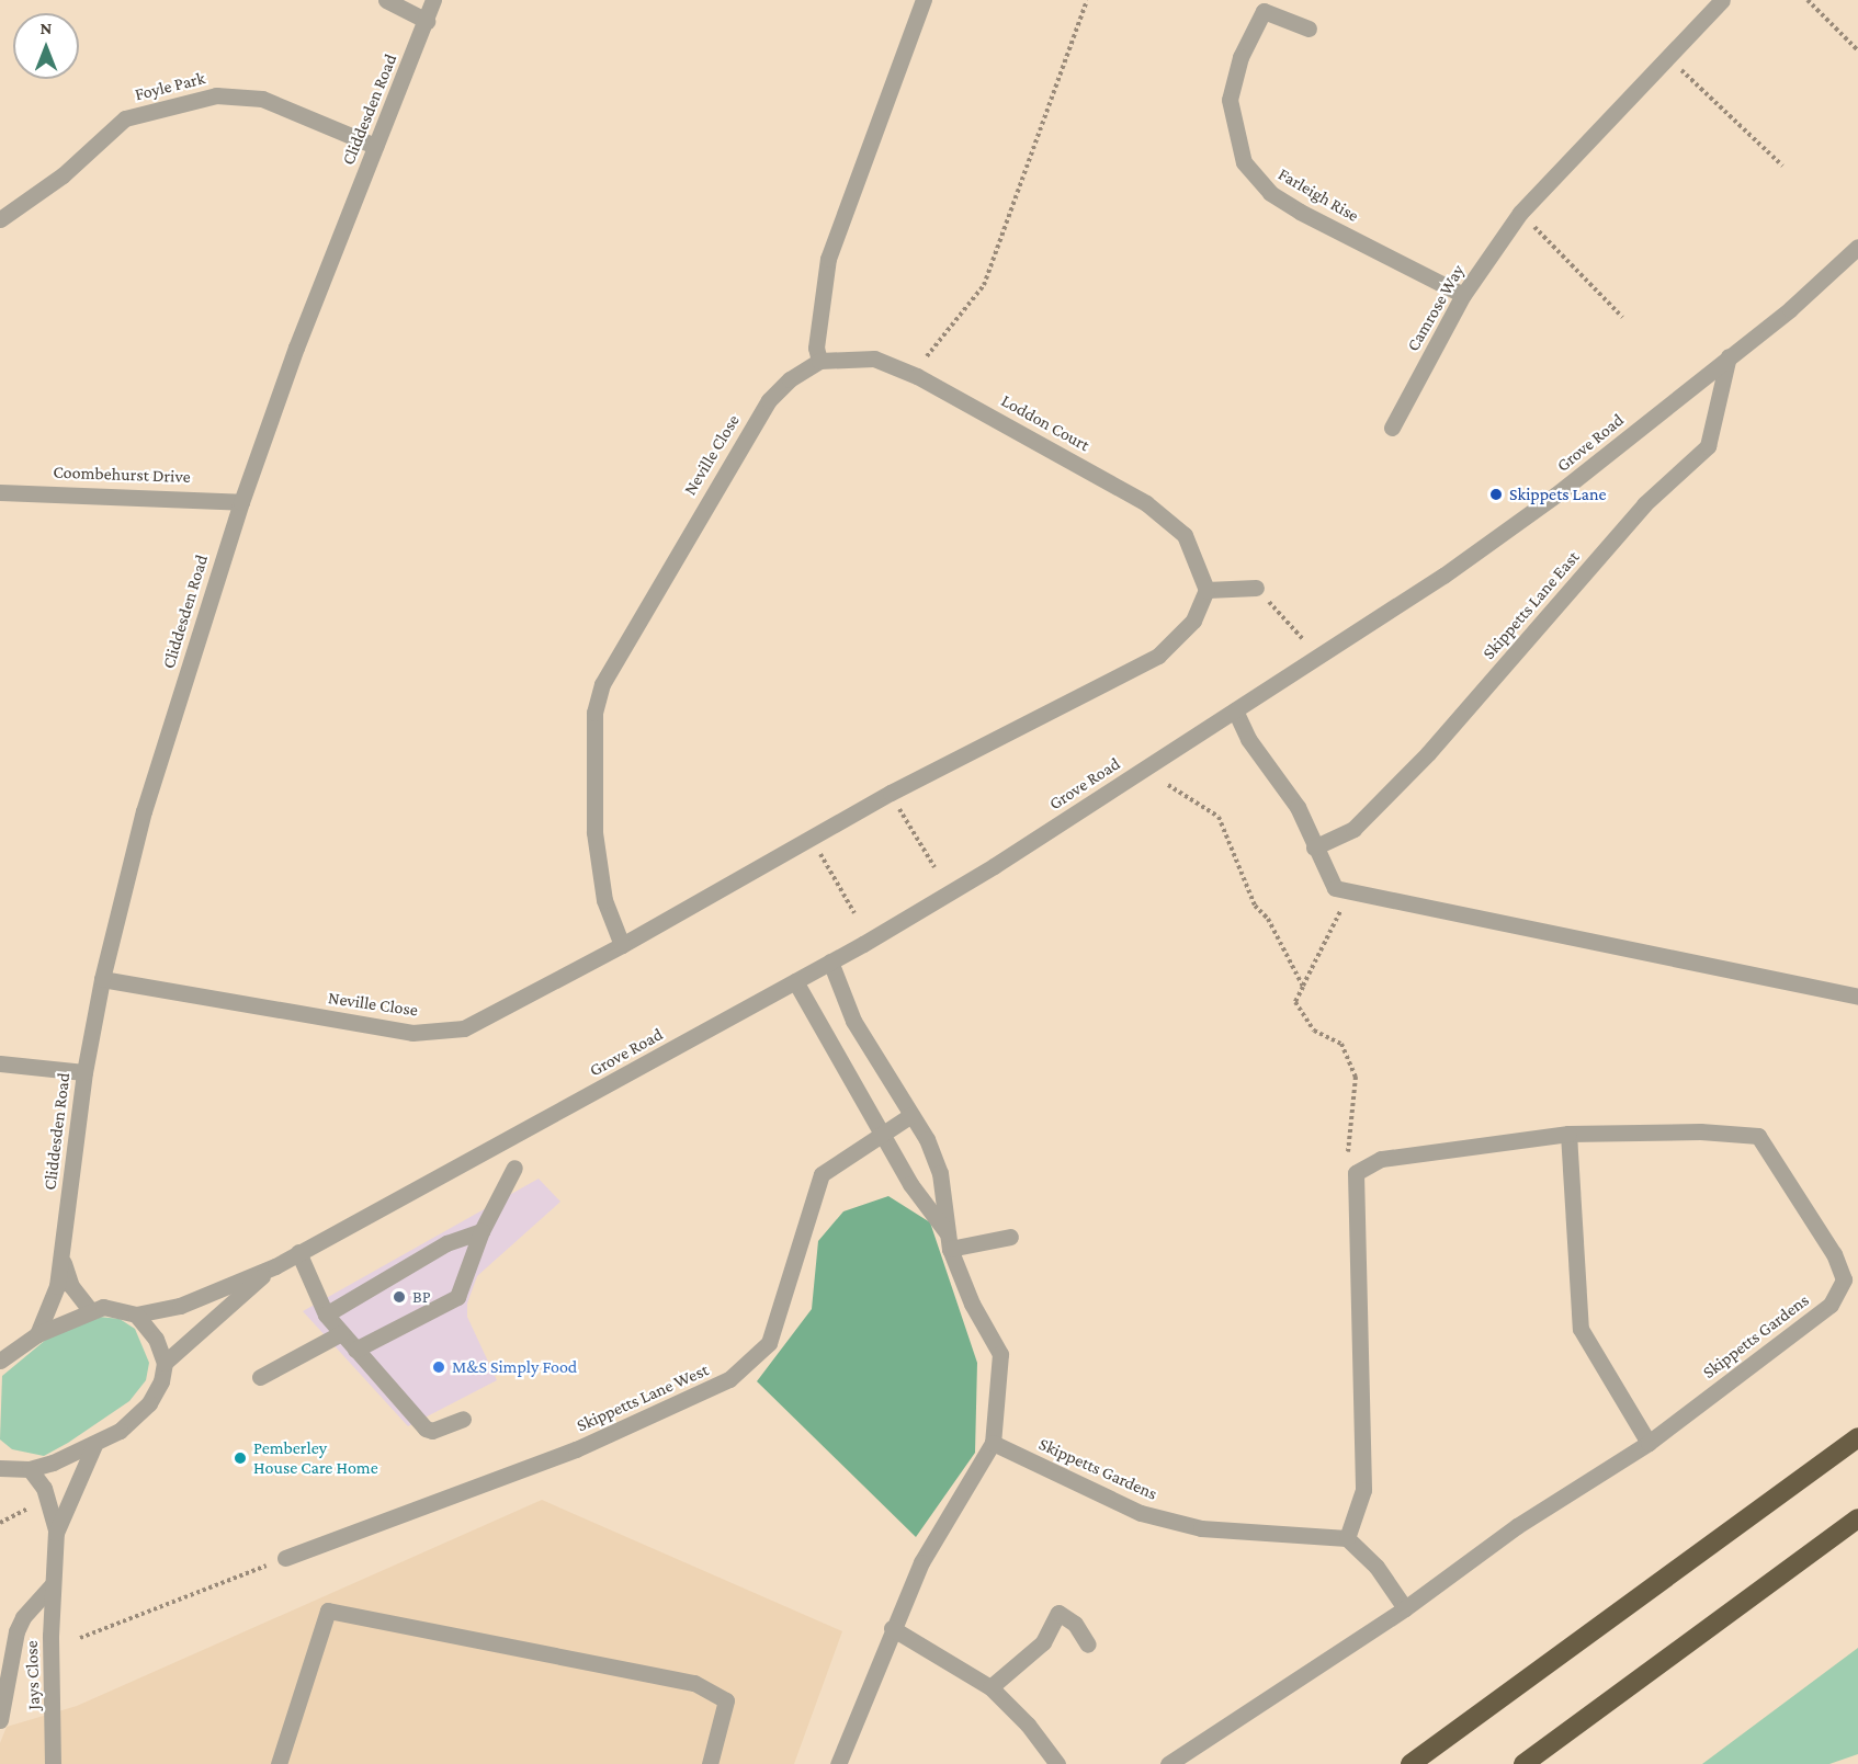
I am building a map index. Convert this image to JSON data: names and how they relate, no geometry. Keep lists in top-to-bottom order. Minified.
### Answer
{"streets":{"street":["Foyle Park","Cliddesden Road","Farleigh Rise","Camrose Way","Loddon Court","Grove Road","Neville Close","Coombehurst Drive","Skippetts Lane East","Skippetts Gardens","Skippetts Lane West","Jays Close"]},"crossings":[["Foyle Park","Cliddesden Road"],["Cliddesden Road","Neville Close"],["Cliddesden Road","Coombehurst Drive"],["Farleigh Rise","Camrose Way"],["Loddon Court","Neville Close"],["Grove Road","Skippetts Lane East"]],"places":["Skippets Lane","BP","M&S Simply Food","Pemberley House Care Home"],"north":"top"}
